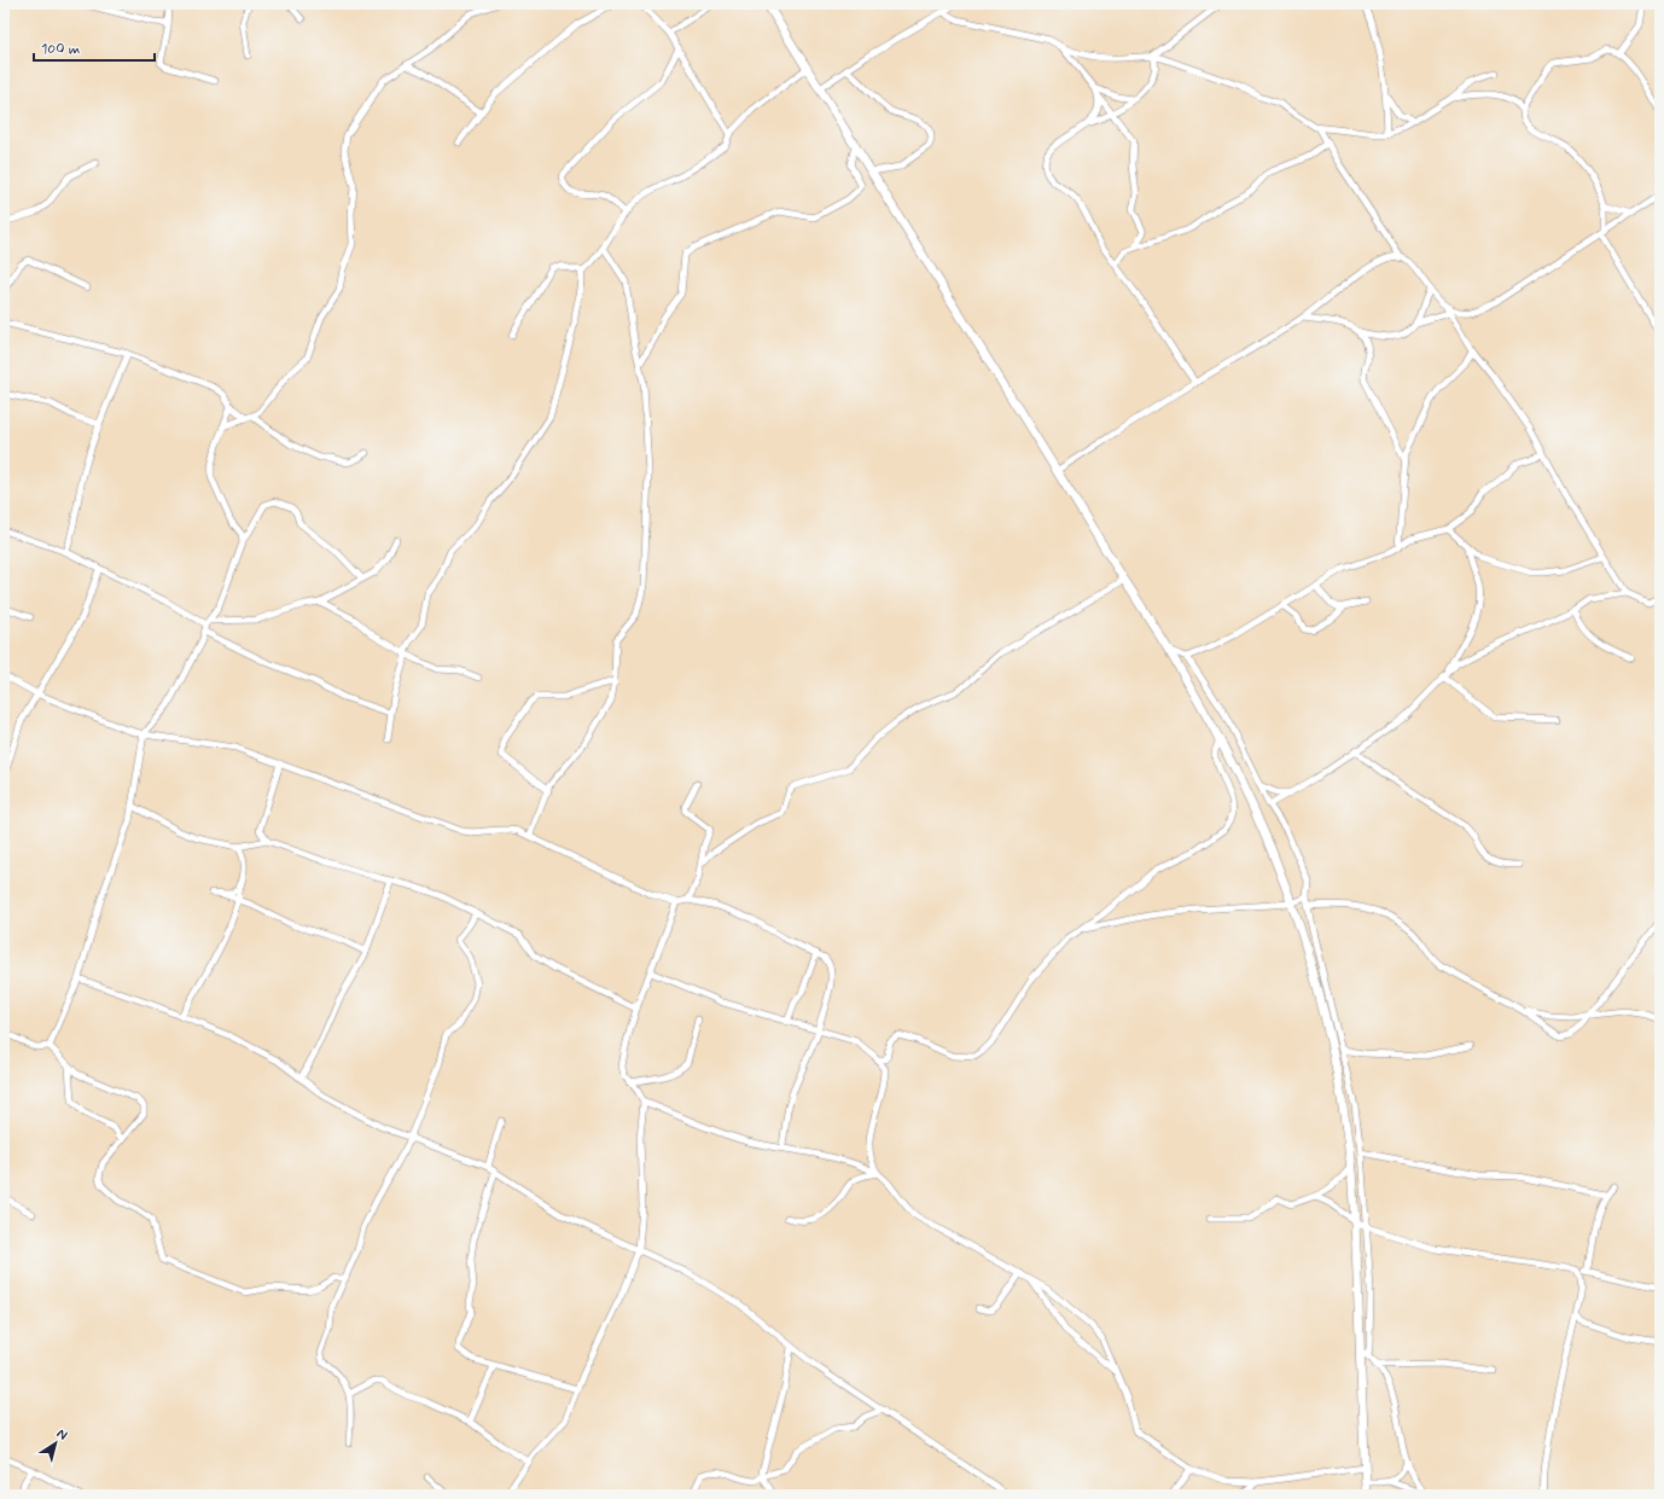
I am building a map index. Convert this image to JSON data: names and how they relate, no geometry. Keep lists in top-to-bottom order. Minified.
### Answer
{"scale_bar":"100 m","north":"top right"}
